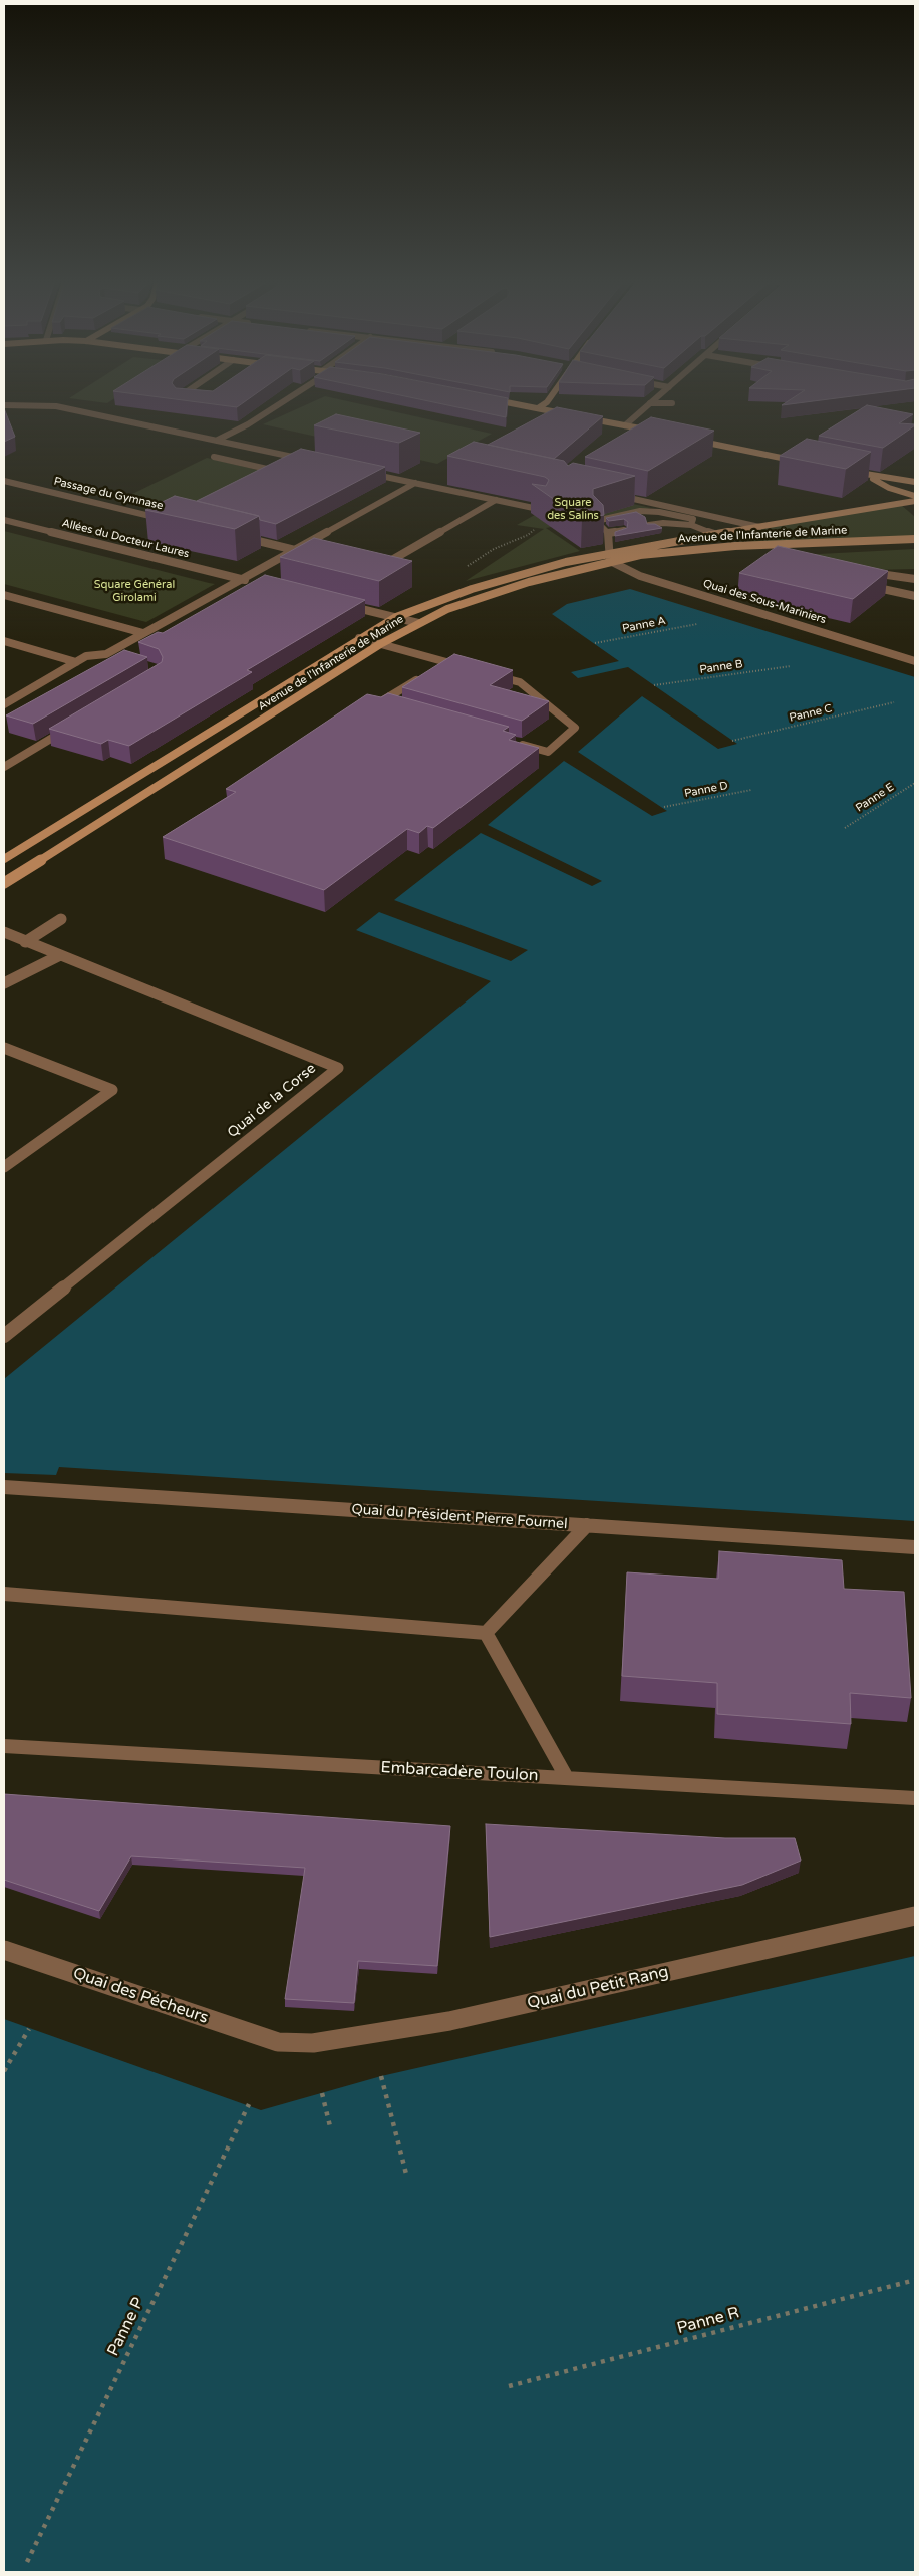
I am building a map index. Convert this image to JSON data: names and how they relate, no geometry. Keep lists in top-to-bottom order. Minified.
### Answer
{"streets":{"main road":["Avenue de l'Infanterie de Marine"],"street":["Passage du Gymnase","Allées du Docteur Laures","Quai des Sous-Mariniers","Quai de la Corse","Quai du Président Pierre Fournel","Embarcadère Toulon","Quai du Petit Rang","Quai des Pécheurs"],"path":["Panne A","Panne B","Panne C","Panne D","Panne E","Panne R","Panne P"]},"crossings":[["Avenue de l'Infanterie de Marine","Quai des Sous-Mariniers"],["Quai du Petit Rang","Quai des Pécheurs"]],"parks":["Square des Salins","Square Général Girolami"]}
